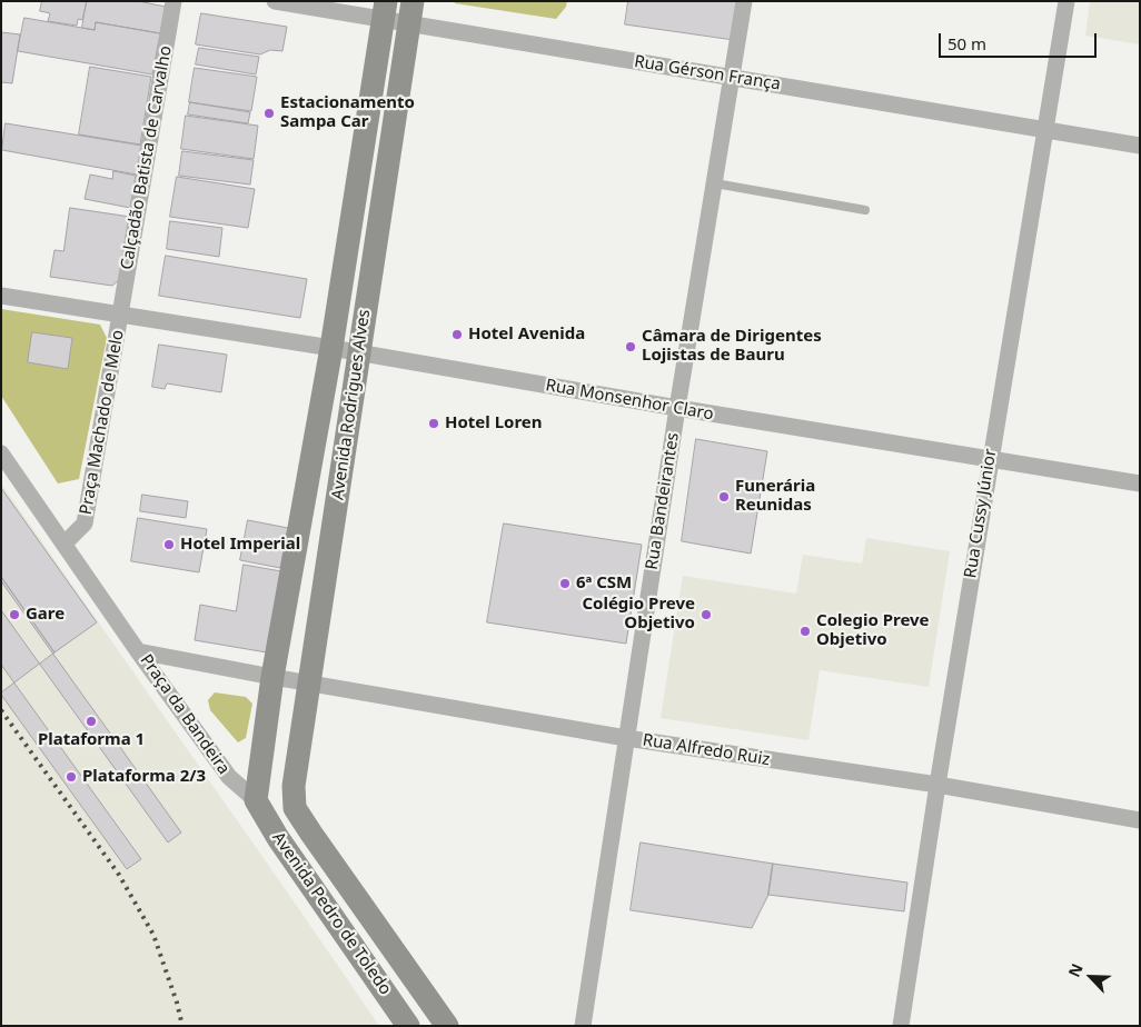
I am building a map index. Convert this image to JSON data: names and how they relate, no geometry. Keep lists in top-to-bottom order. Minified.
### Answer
{"streets":{"main road":["Avenida Rodrigues Alves","Avenida Pedro de Toledo"],"street":["Rua Gérson França","Calçadão Batista de Carvalho","Rua Monsenhor Claro","Praça Machado de Melo","Rua Bandeirantes","Rua Cussy Júnior","Praça da Bandeira","Rua Alfredo Ruiz"]},"crossings":[["Rua Gérson França","Avenida Rodrigues Alves"],["Rua Gérson França","Rua Bandeirantes"],["Rua Gérson França","Rua Cussy Júnior"],["Calçadão Batista de Carvalho","Rua Monsenhor Claro"],["Calçadão Batista de Carvalho","Praça Machado de Melo"],["Rua Monsenhor Claro","Avenida Rodrigues Alves"],["Rua Monsenhor Claro","Praça Machado de Melo"],["Rua Monsenhor Claro","Rua Bandeirantes"],["Rua Monsenhor Claro","Rua Cussy Júnior"],["Avenida Rodrigues Alves","Praça da Bandeira"],["Avenida Rodrigues Alves","Rua Alfredo Ruiz"],["Avenida Rodrigues Alves","Avenida Pedro de Toledo"],["Rua Bandeirantes","Rua Alfredo Ruiz"],["Rua Cussy Júnior","Rua Alfredo Ruiz"],["Praça da Bandeira","Rua Alfredo Ruiz"],["Praça da Bandeira","Avenida Pedro de Toledo"]],"places":["Estacionamento Sampa Car","Hotel Avenida","Câmara de Dirigentes Lojistas de Bauru","Hotel Loren","Funerária Reunidas","Hotel Imperial","6ª CSM","Gare","Colégio Preve Objetivo","Colegio Preve Objetivo","Plataforma 1","Plataforma 2/3"],"scale_bar":"50 m","north":"top left"}
